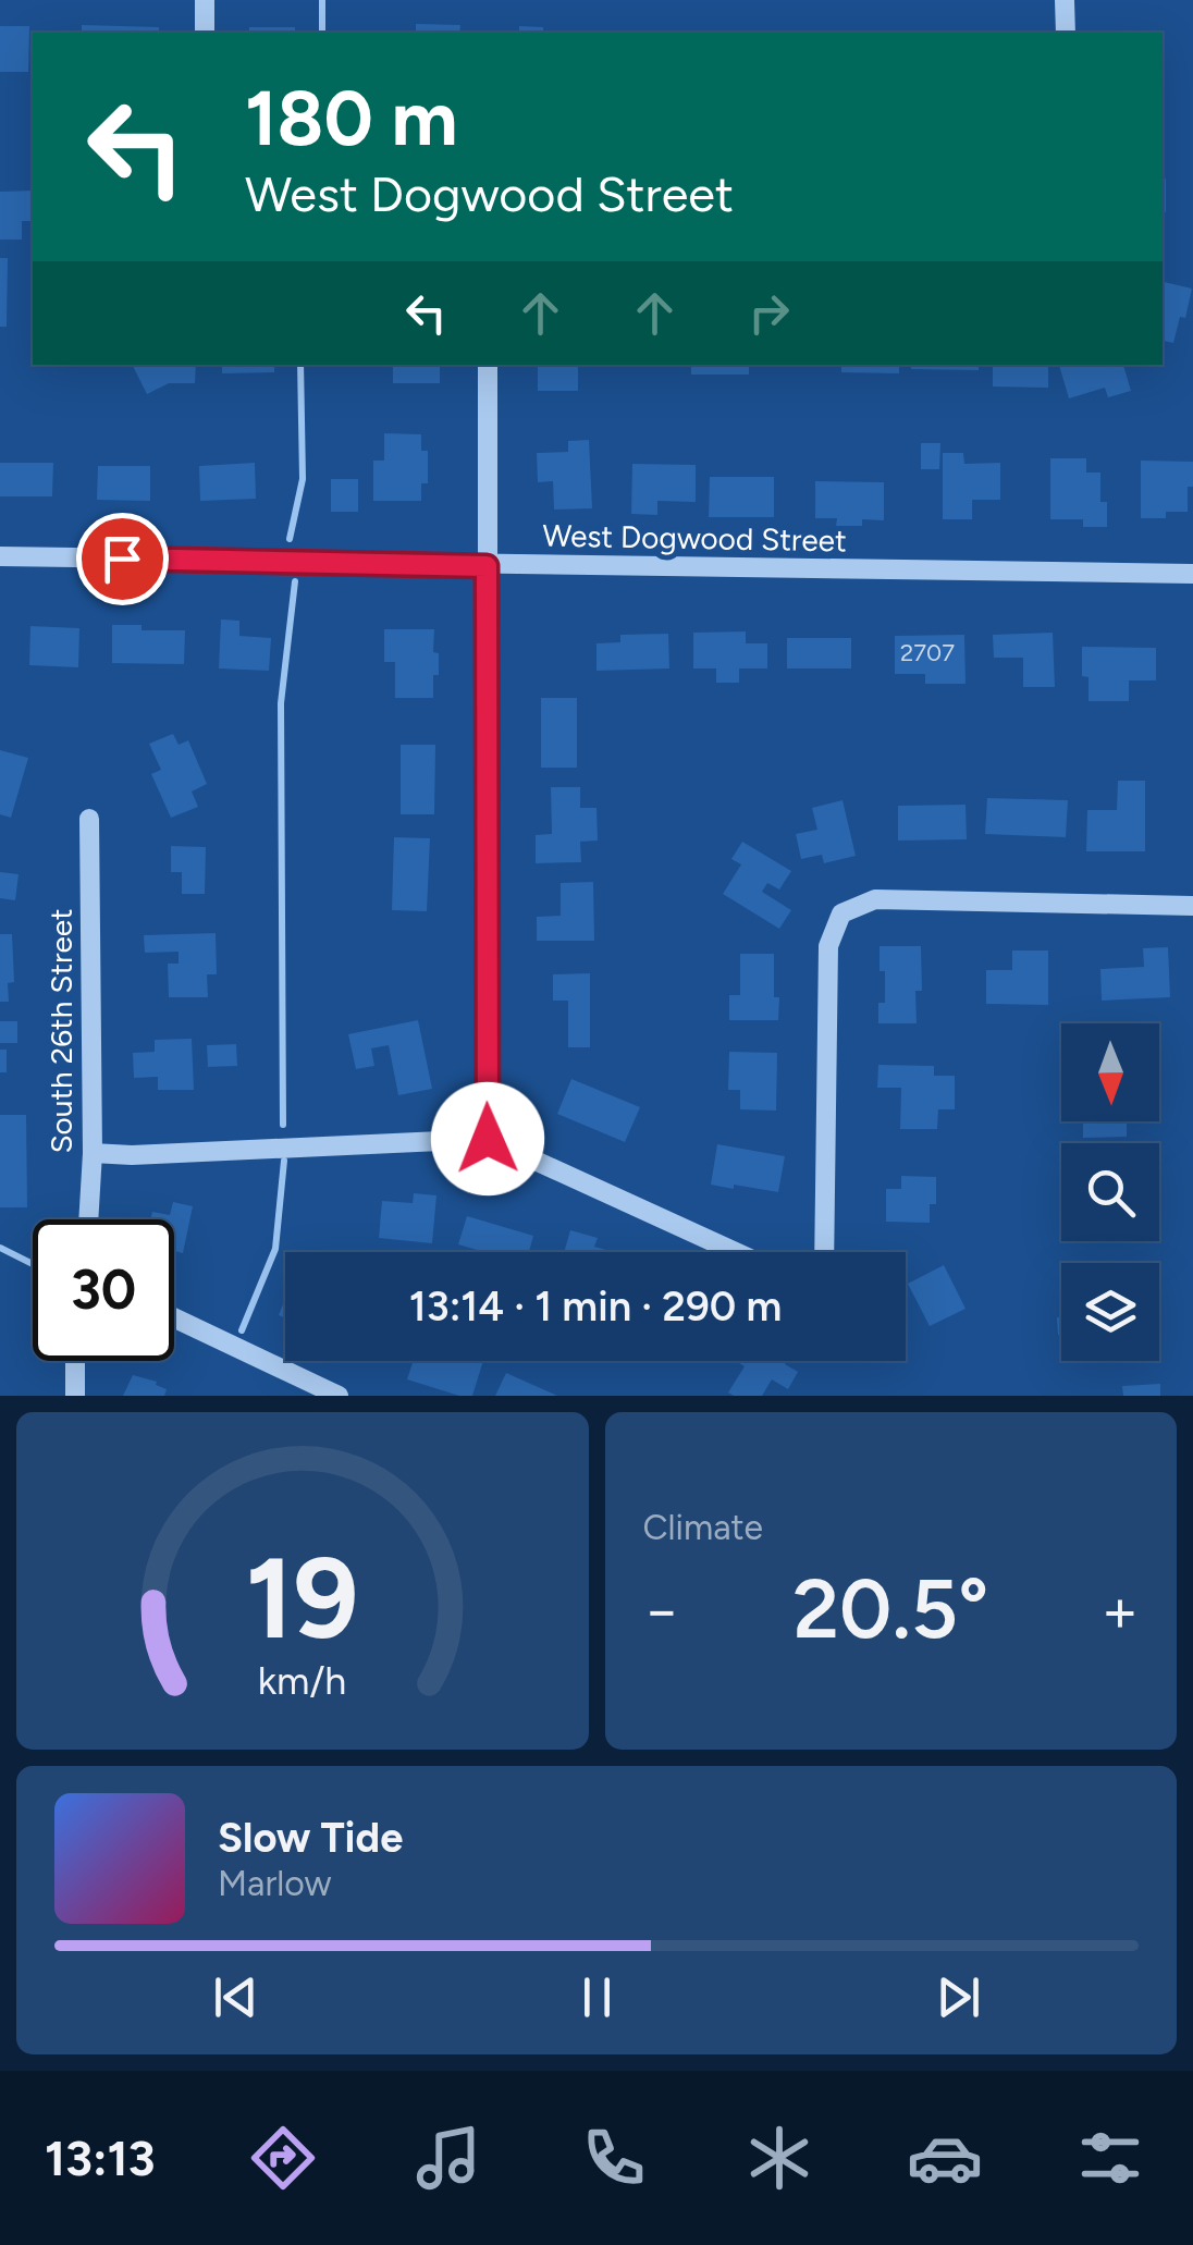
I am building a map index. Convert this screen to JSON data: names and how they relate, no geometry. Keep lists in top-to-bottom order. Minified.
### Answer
{"streets":{"street":["West Dogwood Street","South 26th Street"]},"house_numbers":["2707"],"north":"bottom","page":{"turn":["180 m","West Dogwood Street"],"limit":"30","trip":"13:14 · 1 min · 290 m","tile":"Climate","heat":["−","20.5°","+"],"song":["Slow Tide","Marlow"],"tabs":"13:13","gauge":["19","km/h"]}}
